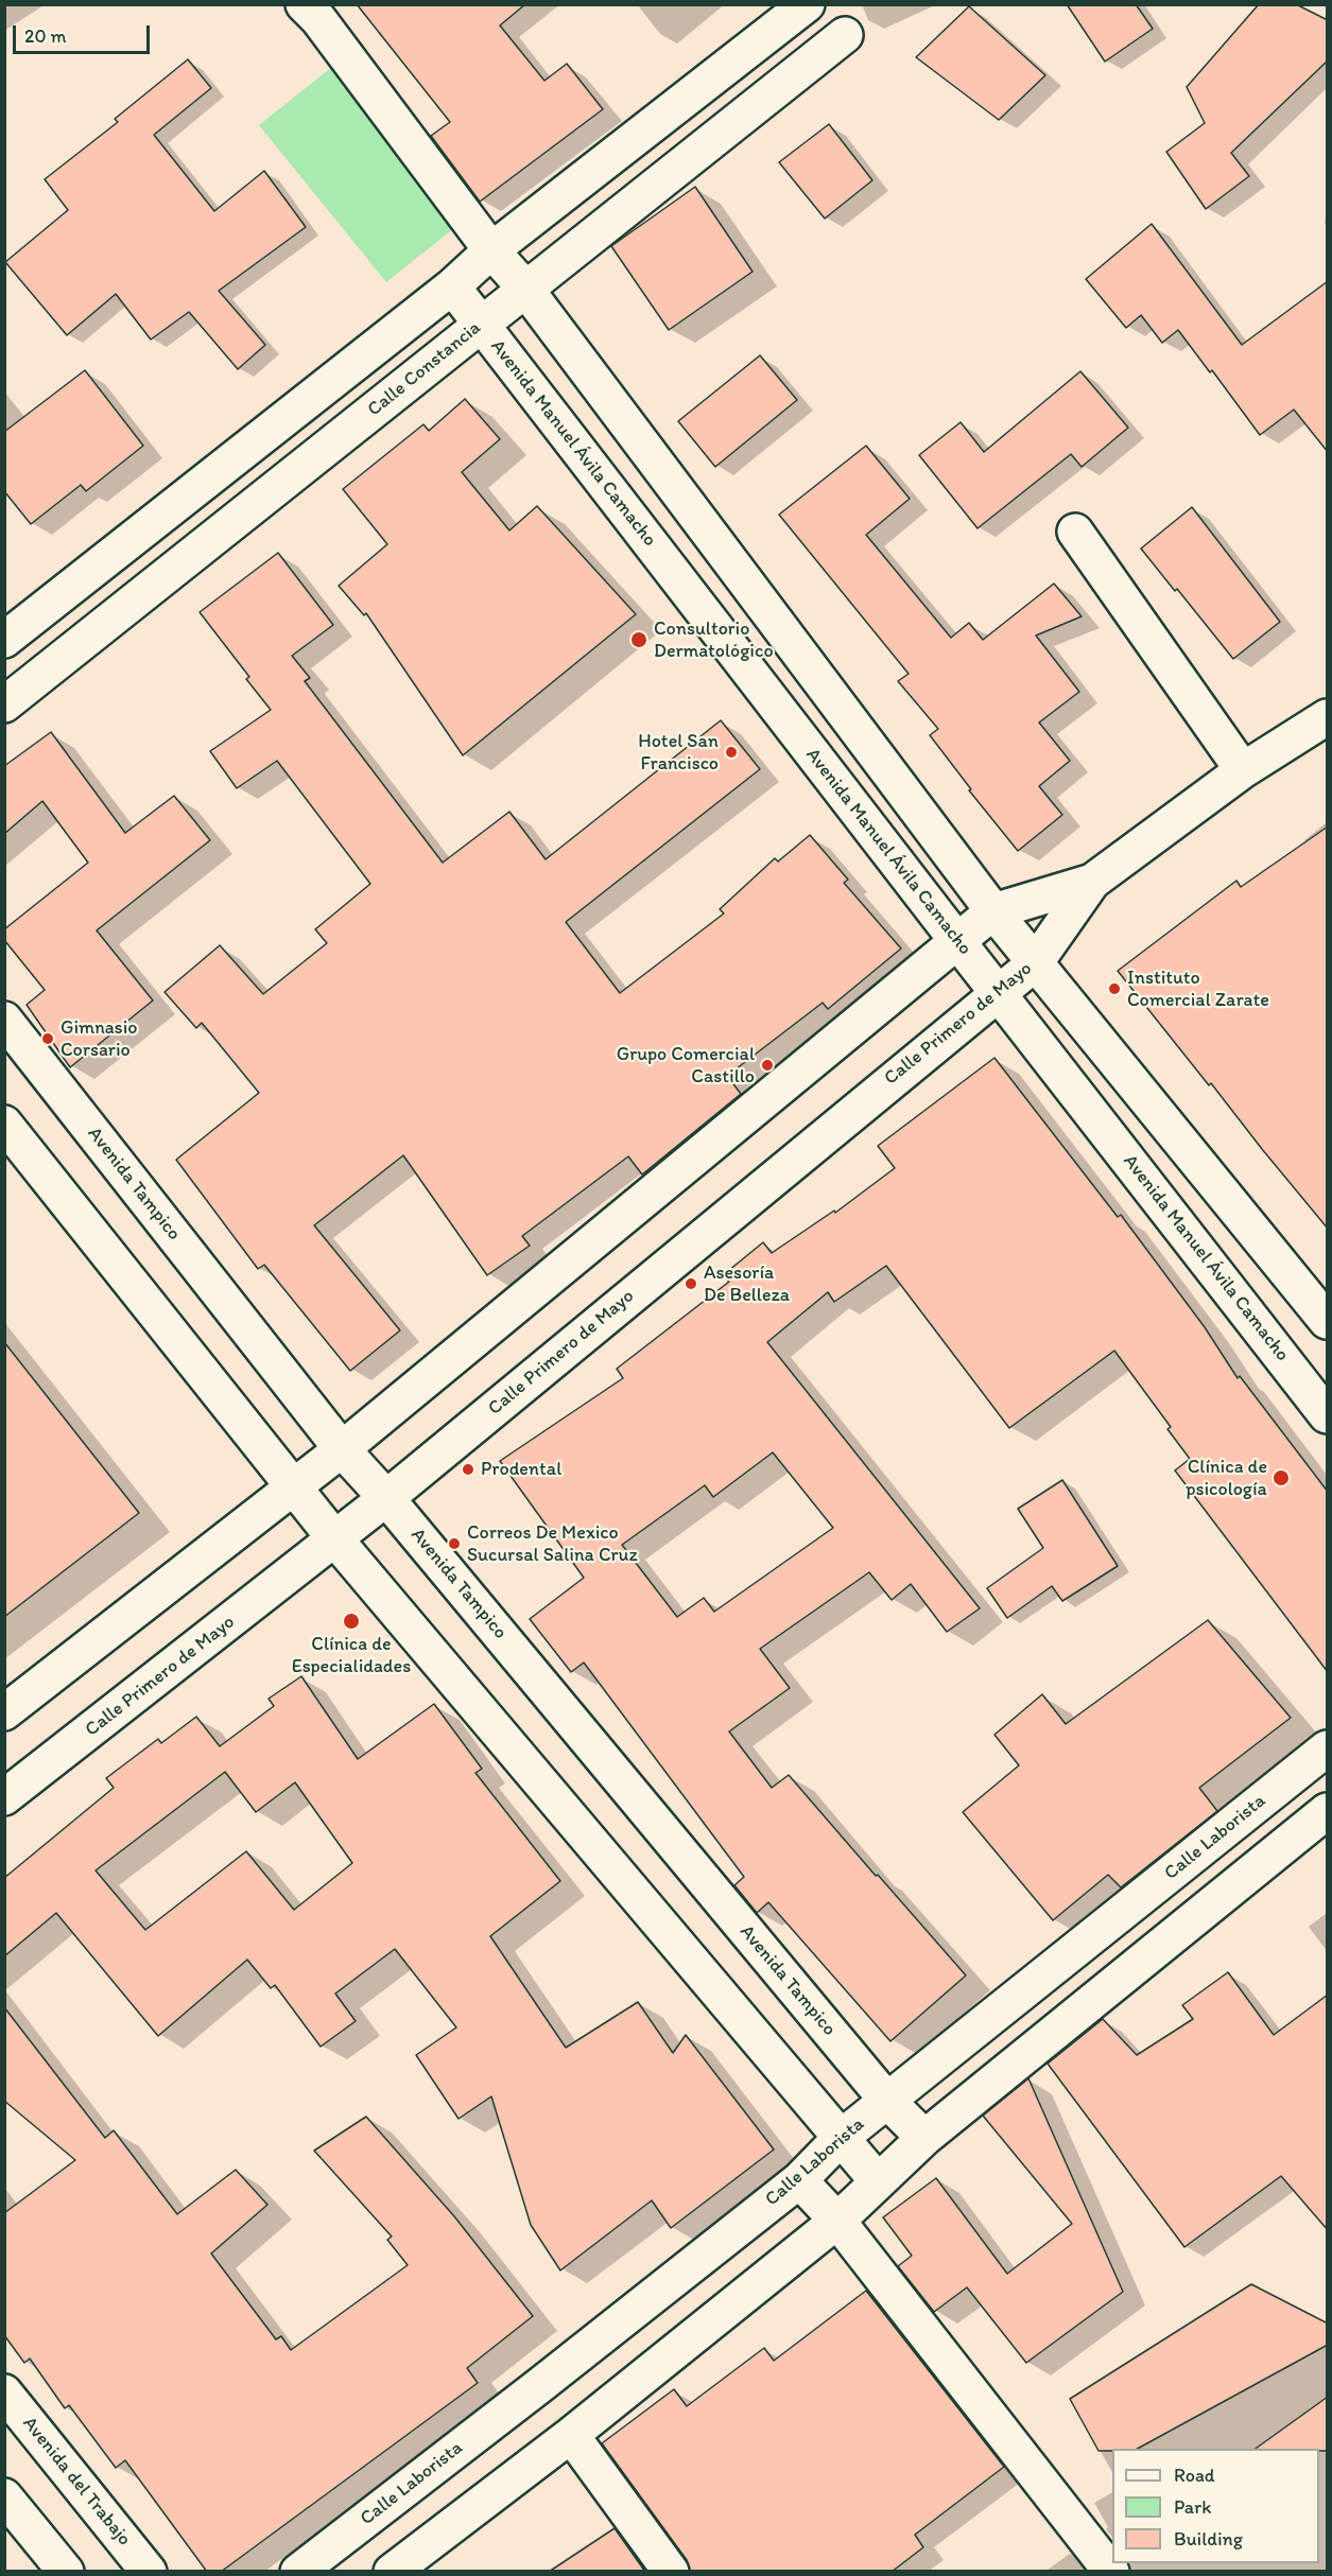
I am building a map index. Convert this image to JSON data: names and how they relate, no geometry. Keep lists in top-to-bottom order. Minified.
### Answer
{"streets":{"street":["Calle Constancia","Avenida Manuel Ávila Camacho","Calle Primero de Mayo","Avenida Tampico","Calle Laborista","Avenida del Trabajo"]},"crossings":[["Calle Constancia","Avenida Manuel Ávila Camacho"],["Avenida Manuel Ávila Camacho","Calle Primero de Mayo"],["Calle Primero de Mayo","Avenida Tampico"],["Avenida Tampico","Calle Laborista"]],"places":["Consultorio Dermatológico","Hotel San Francisco","Instituto Comercial Zarate","Gimnasio Corsario","Grupo Comercial Castillo","Asesoría De Belleza","Prodental","Clínica de psicología","Correos De Mexico Sucursal Salina Cruz","Clínica de Especialidades"],"legend":["Road","Park","Building"],"scale_bar":"20 m"}
